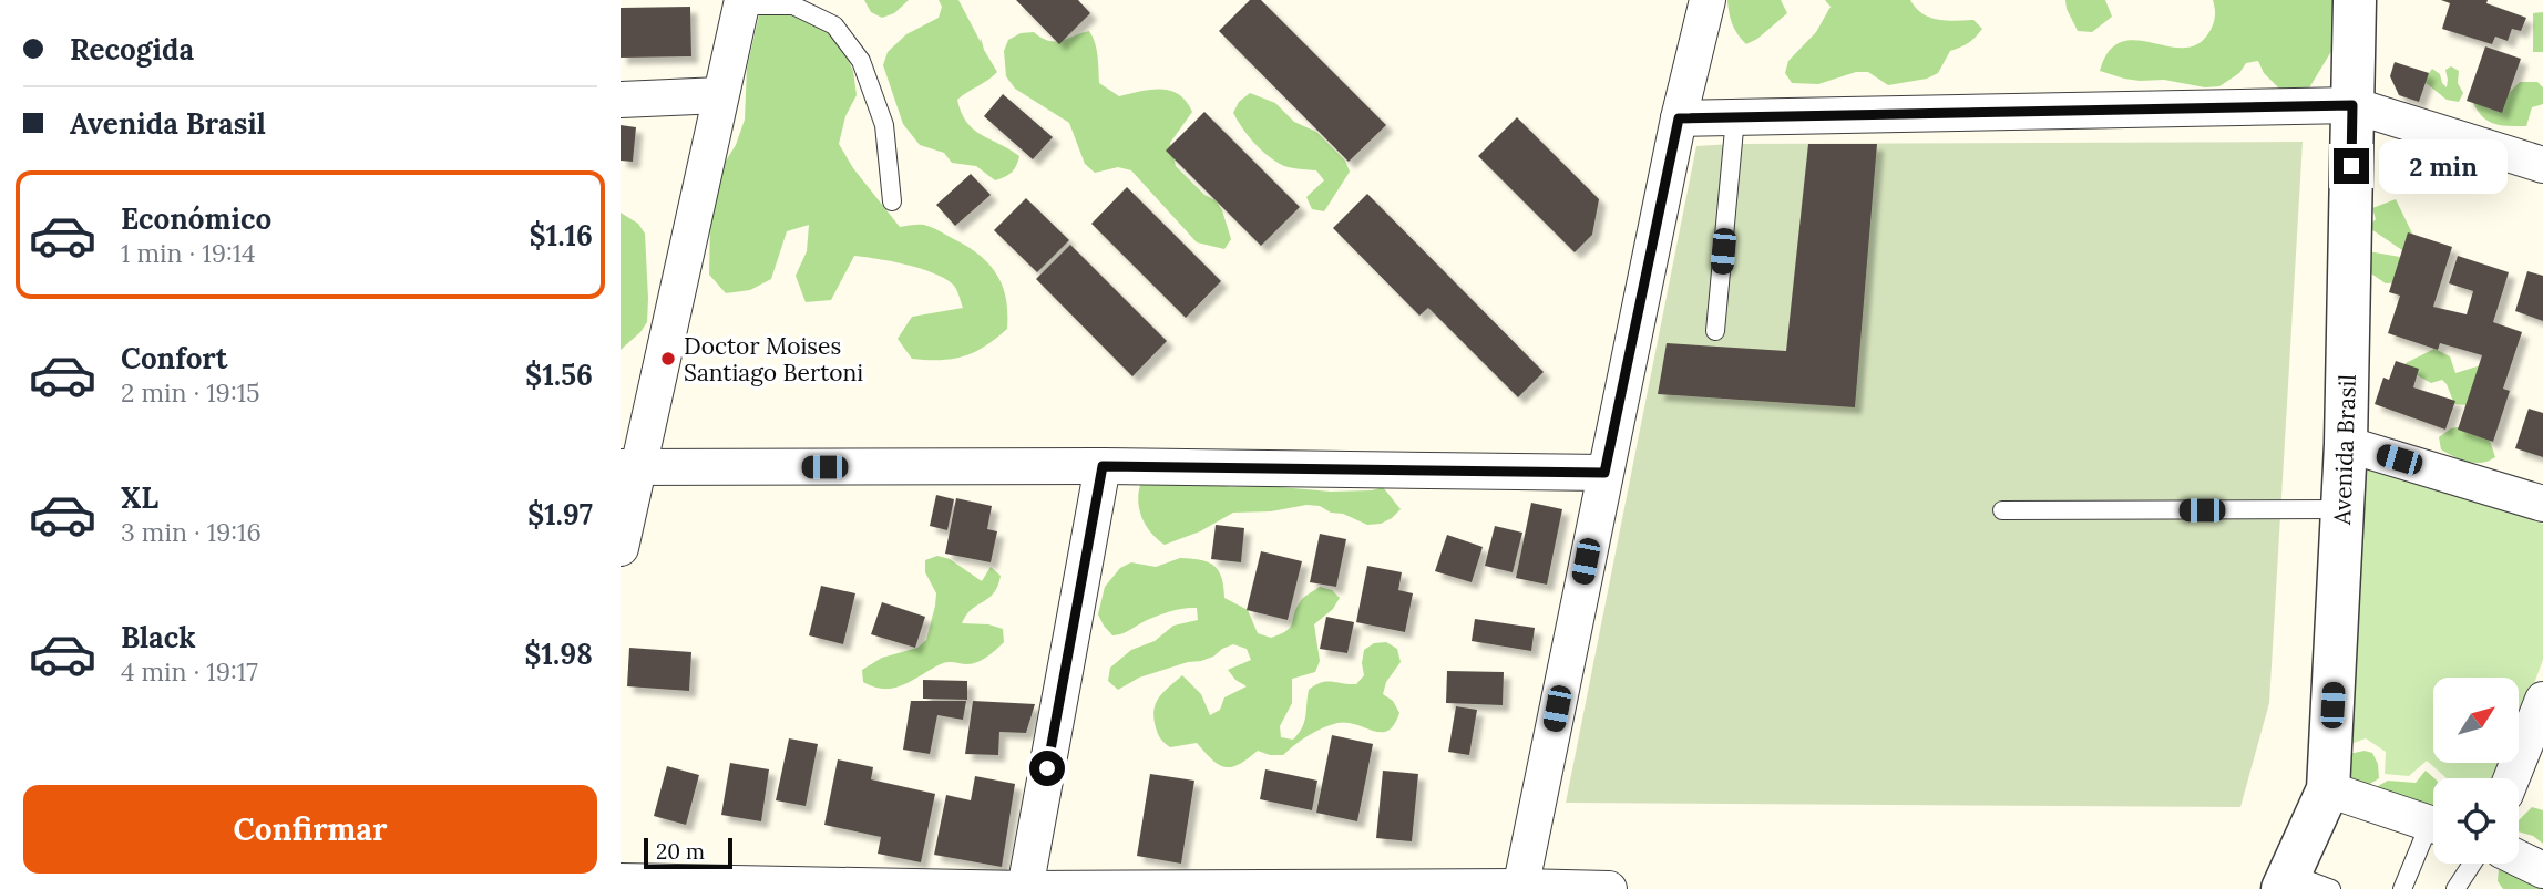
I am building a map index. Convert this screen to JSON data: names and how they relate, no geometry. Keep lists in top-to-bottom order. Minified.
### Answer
{"streets":{"street":["Avenida Brasil"]},"places":["Doctor Moises Santiago Bertoni"],"scale_bar":"20 m","north":"top right","page":{"banner":["Recogida","Avenida Brasil"],"bubble":"2 min","list":[{"name":"Económico","note":"1 min · 19:14","value":"$1.16"},{"name":"Confort","note":"2 min · 19:15","value":"$1.56"},{"name":"XL","note":"3 min · 19:16","value":"$1.97"},{"name":"Black","note":"4 min · 19:17","value":"$1.98"}],"buttons":"Confirmar","scale":"20 m"}}
